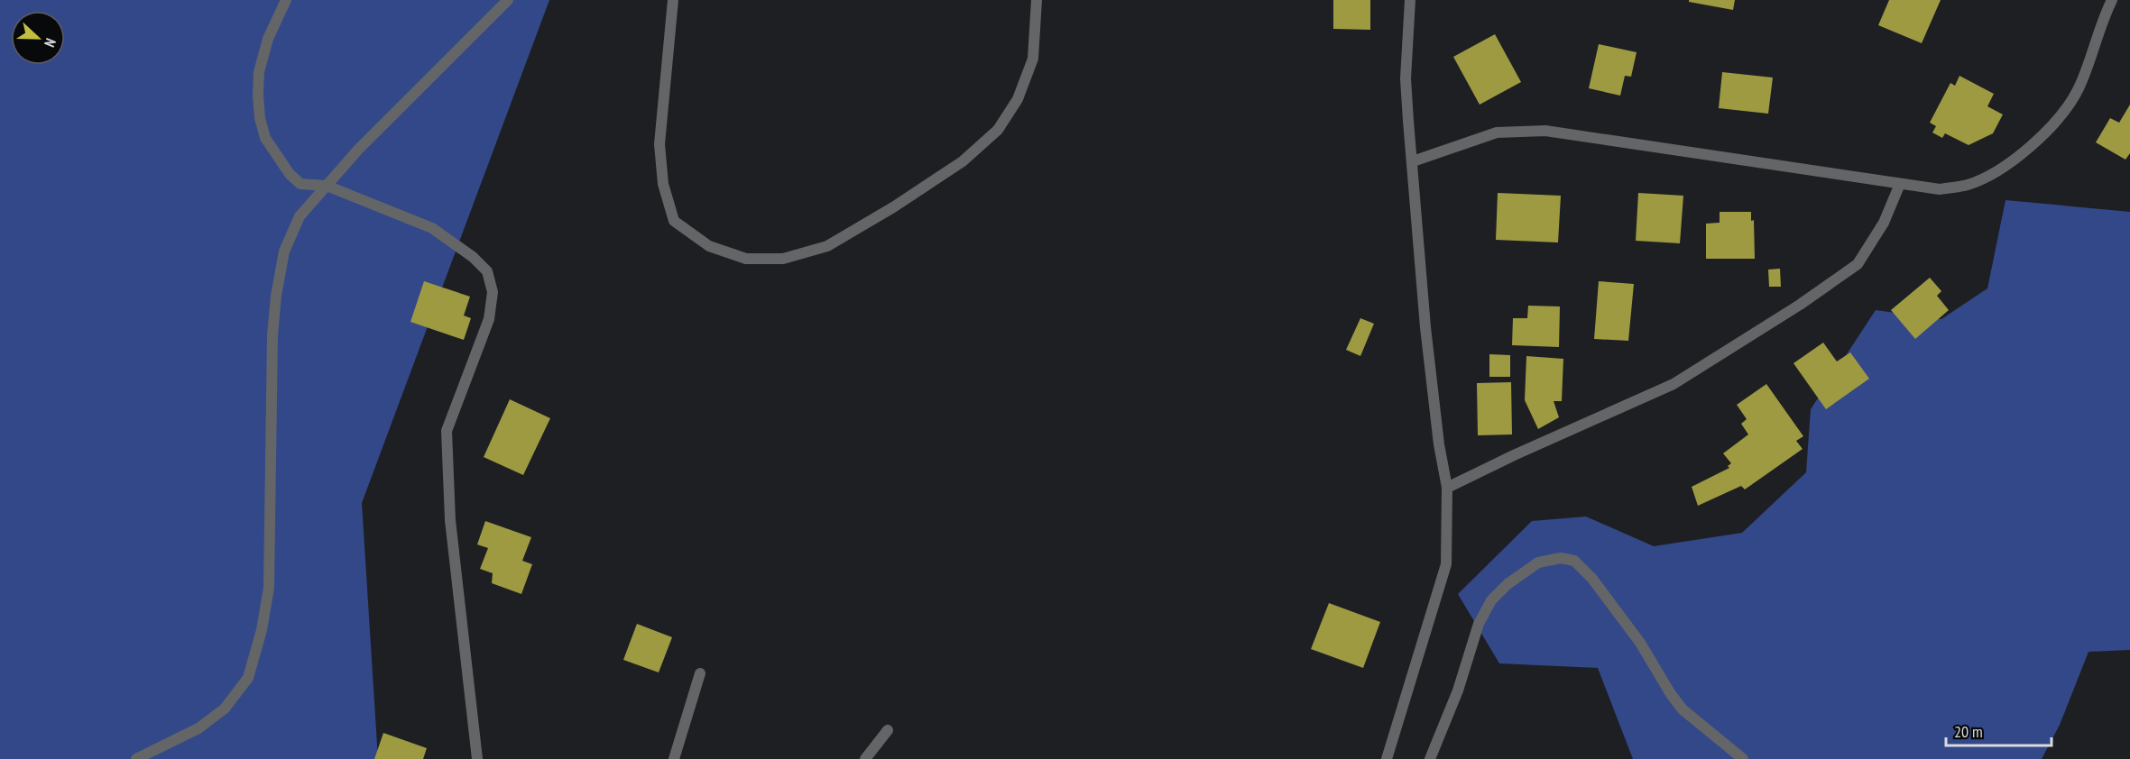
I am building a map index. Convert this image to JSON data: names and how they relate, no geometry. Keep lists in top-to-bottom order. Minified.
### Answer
{"scale_bar":"20 m","north":"right"}
